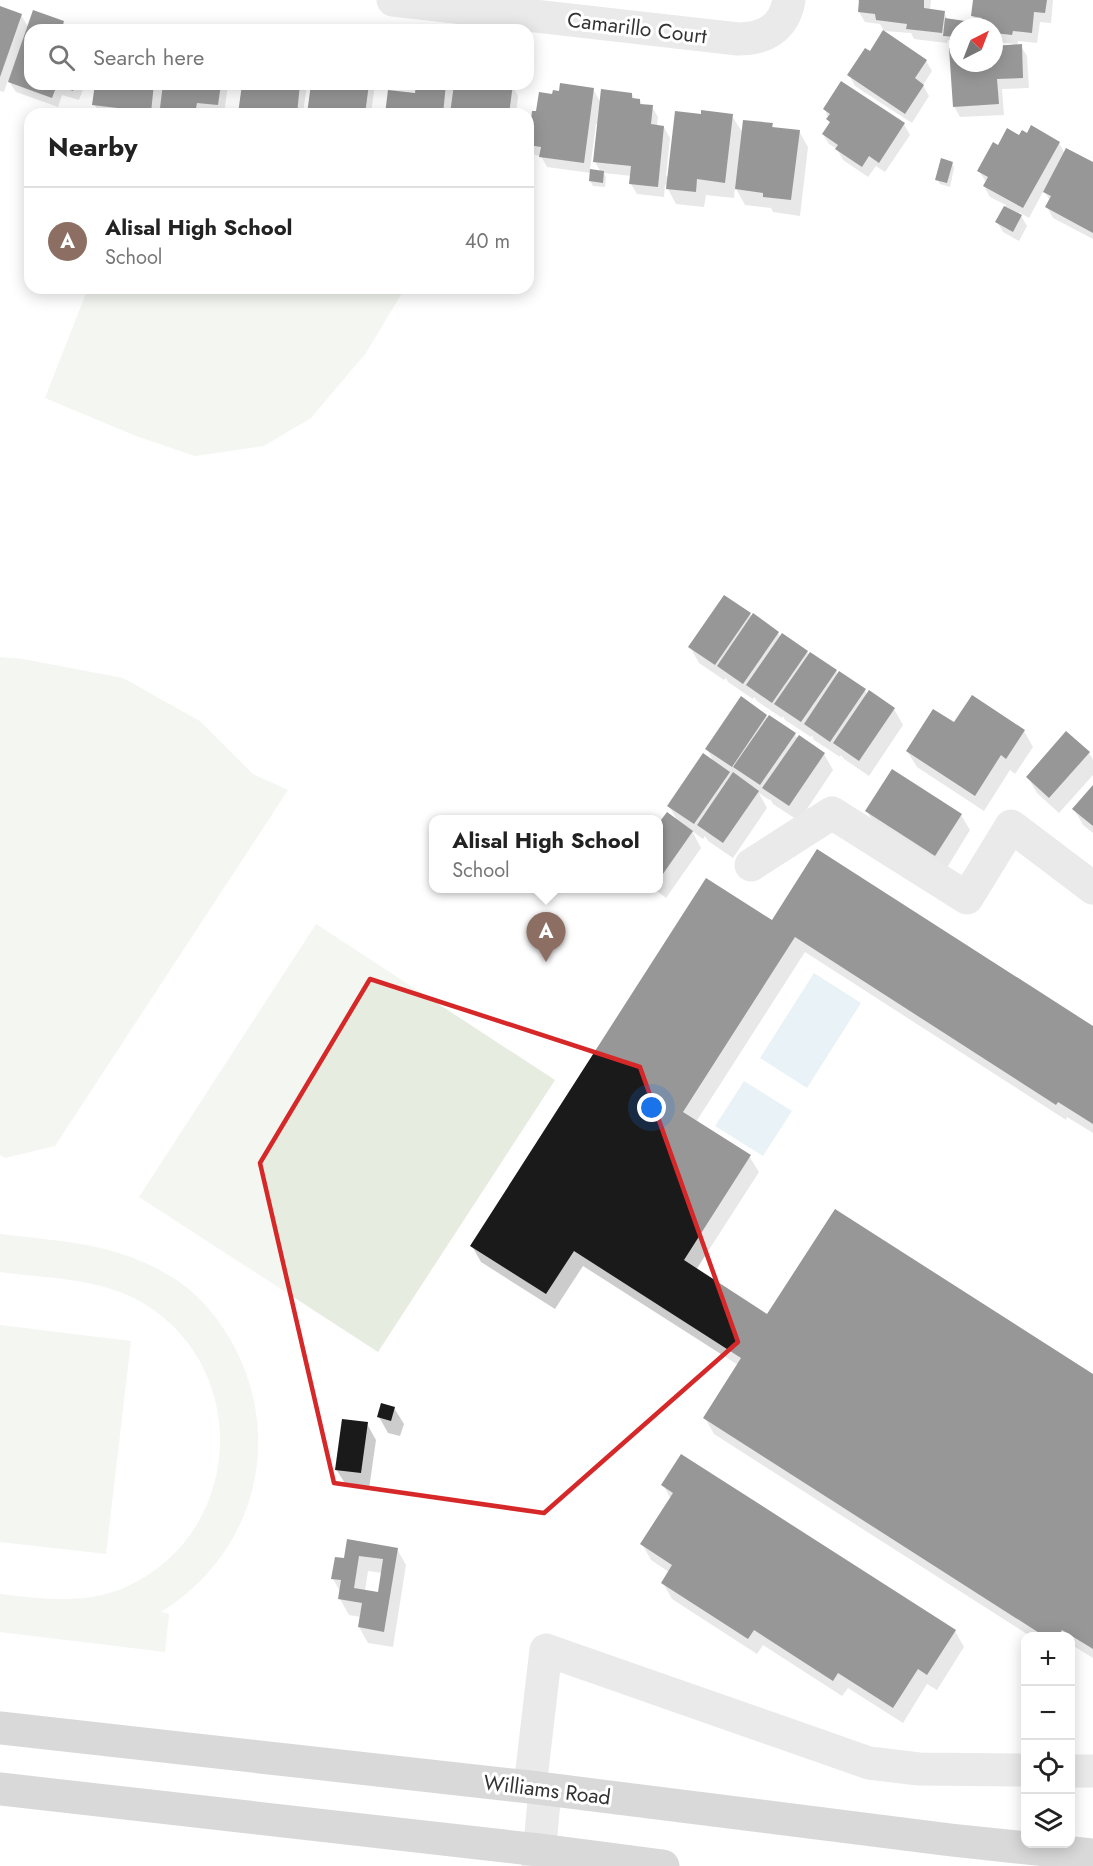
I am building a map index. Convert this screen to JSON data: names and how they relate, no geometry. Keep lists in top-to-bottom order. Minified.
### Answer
{"streets":{"main road":["Williams Road"],"street":["Camarillo Court"]},"north":"top right","page":{"search":"Search here","heading":"Nearby","list":[{"mark":"A","name":"Alisal High School","note":"School","value":"40 m"}],"popup":["Alisal High School","School"],"pins":"A","map_buttons":["+","−"]}}
